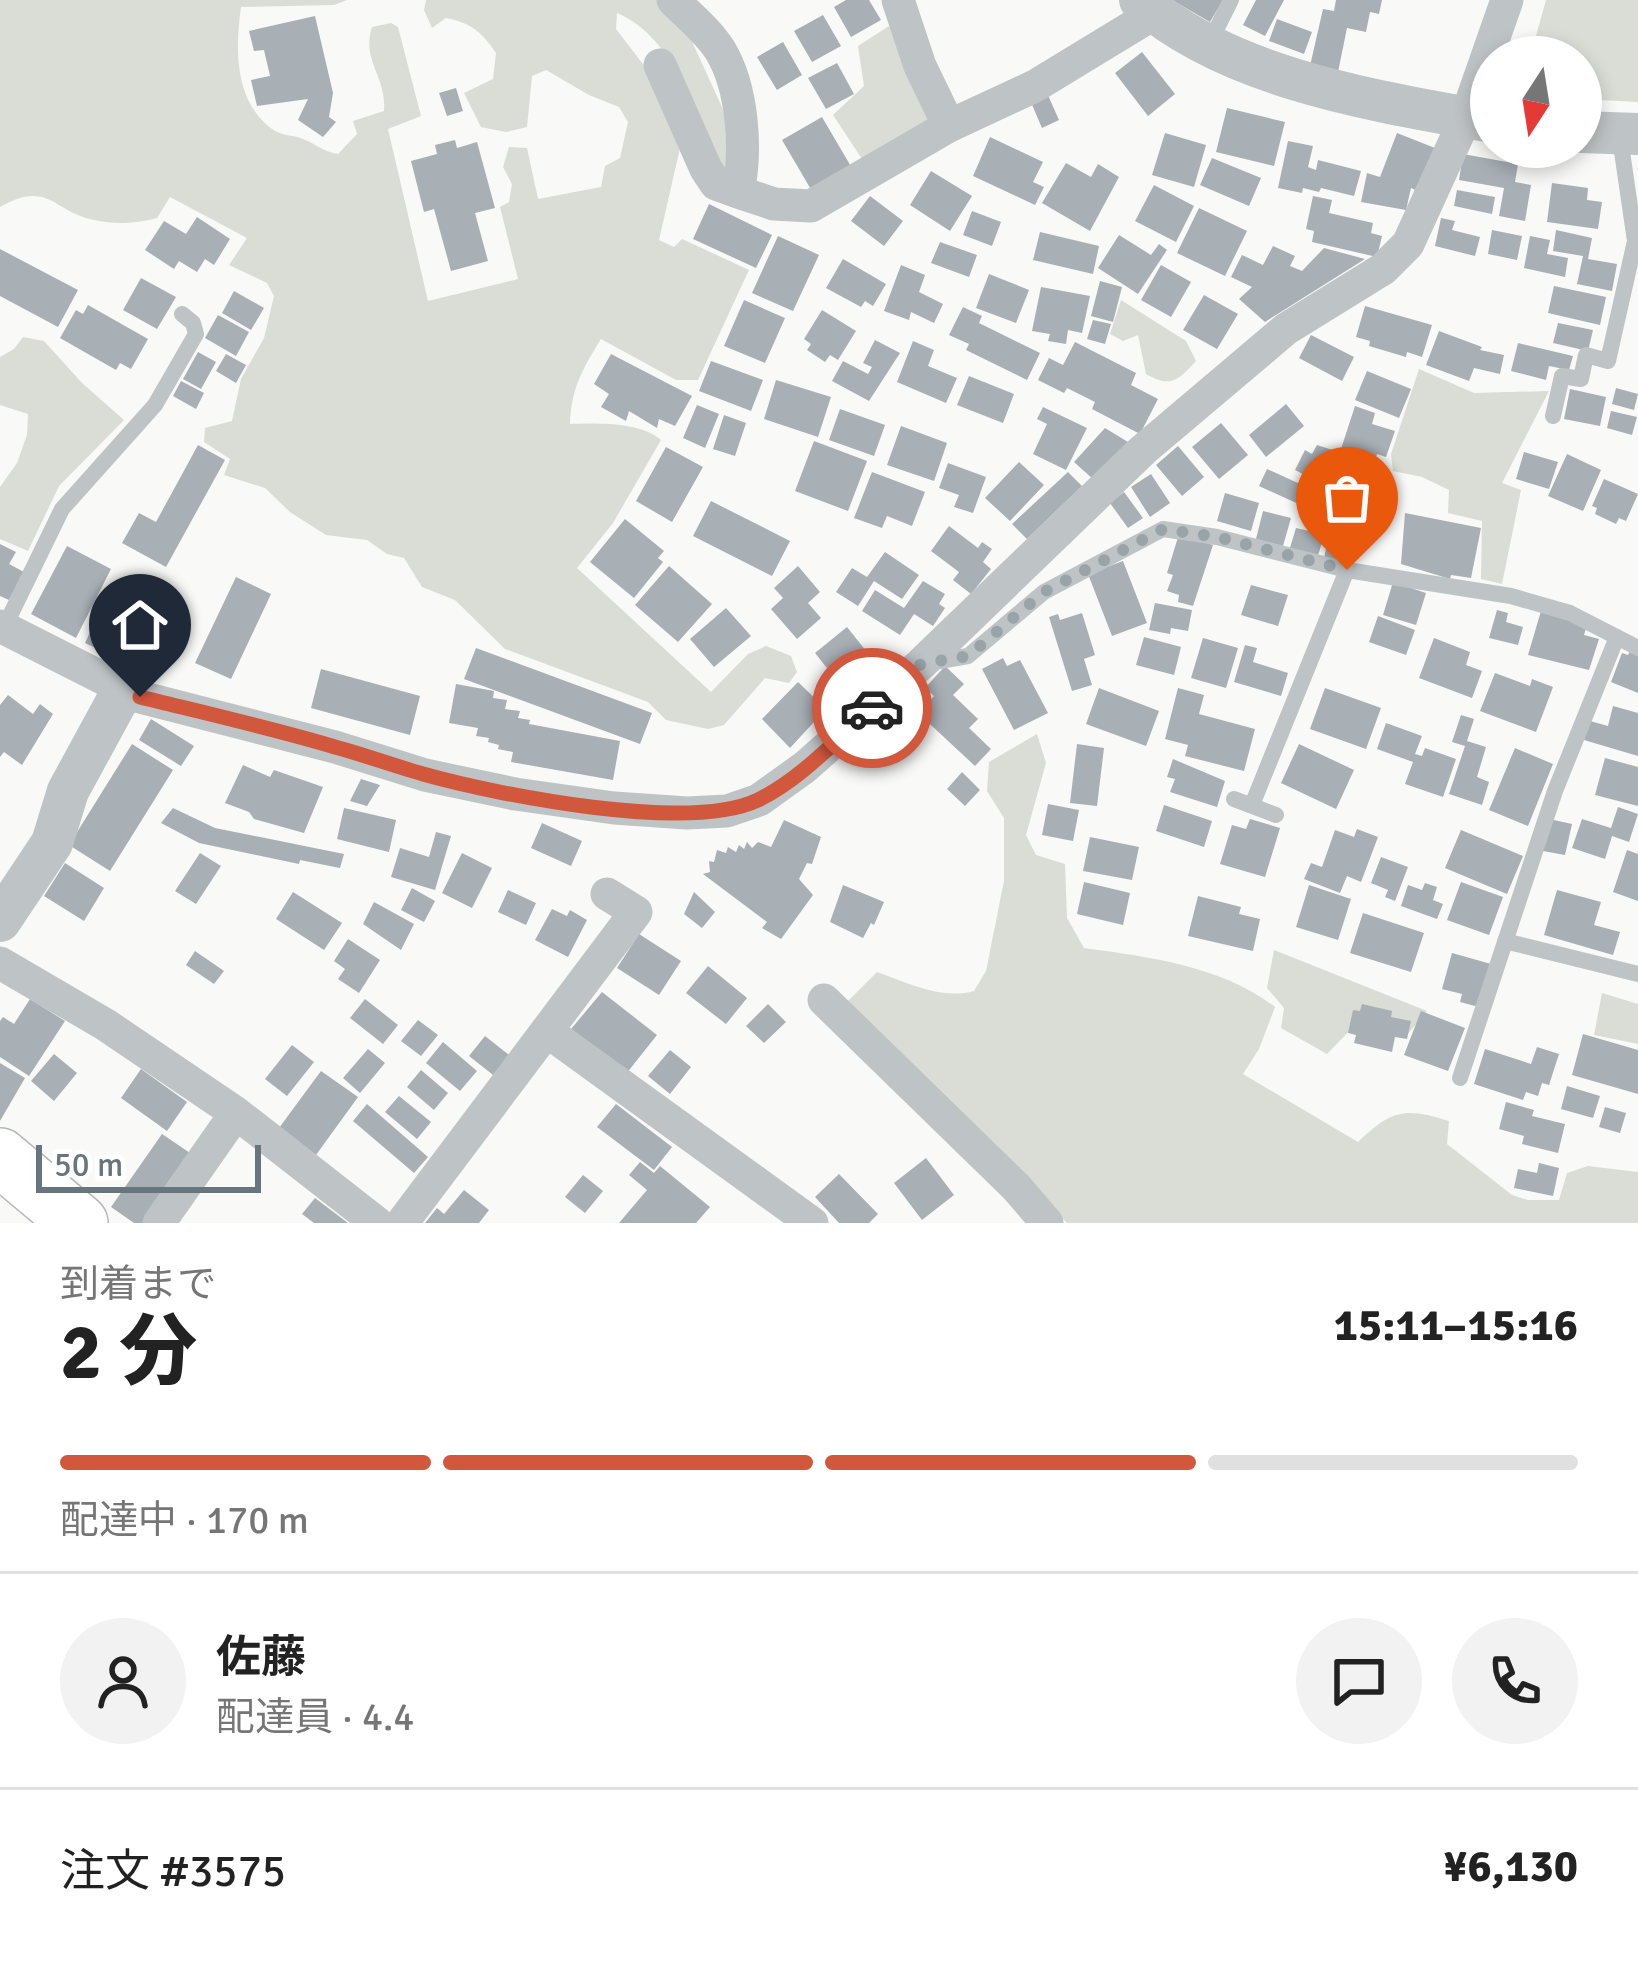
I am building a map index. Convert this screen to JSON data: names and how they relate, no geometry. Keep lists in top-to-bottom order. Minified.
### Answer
{"scale_bar":"50 m","north":"bottom","page":{"scale":"50 m","heading":["2 分","到着まで","15:11–15:16"],"panel":["佐藤","配達員 · 4.4","注文 #3575","¥6,130"],"bar":"配達中 · 170 m"}}
